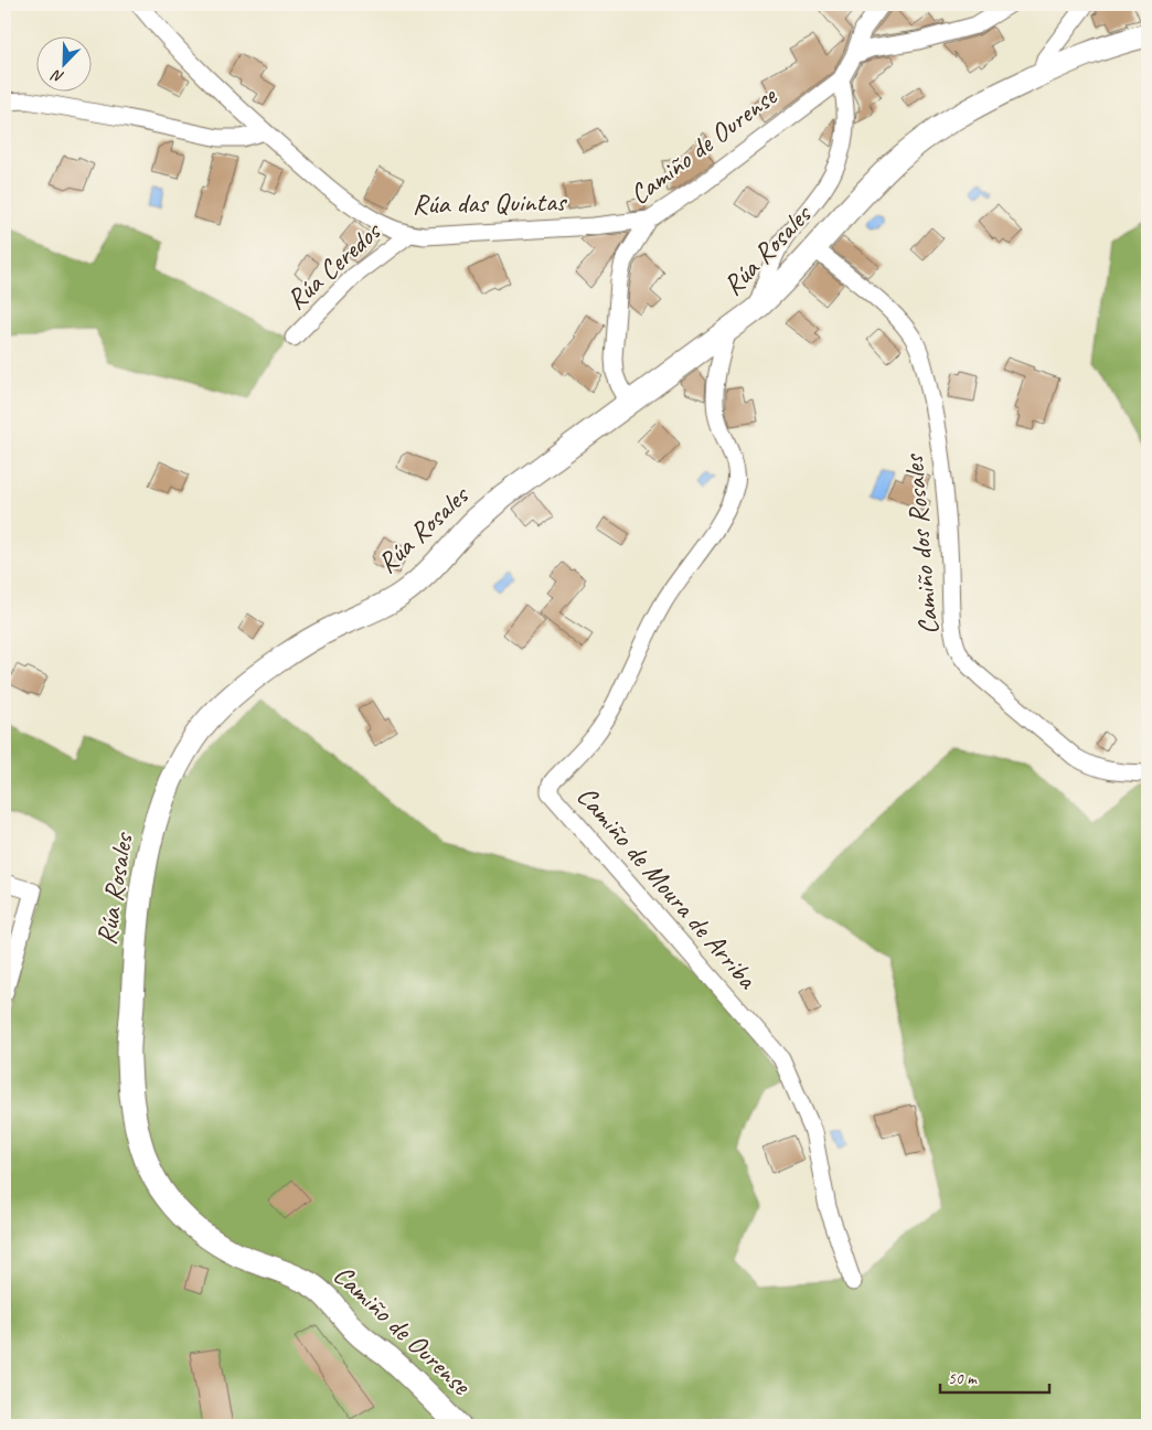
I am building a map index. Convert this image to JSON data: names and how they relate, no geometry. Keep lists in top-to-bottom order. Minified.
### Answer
{"streets":{"street":["Camiño de Ourense","Rúa das Quintas","Rúa Rosales","Rúa Ceredos","Camiño dos Rosales","Camiño de Moura de Arriba"]},"crossings":[["Camiño de Ourense","Rúa das Quintas"],["Camiño de Ourense","Rúa Rosales"],["Rúa das Quintas","Rúa Ceredos"],["Rúa Rosales","Camiño dos Rosales"],["Rúa Rosales","Camiño de Moura de Arriba"]],"scale_bar":"50 m","north":"bottom left"}
